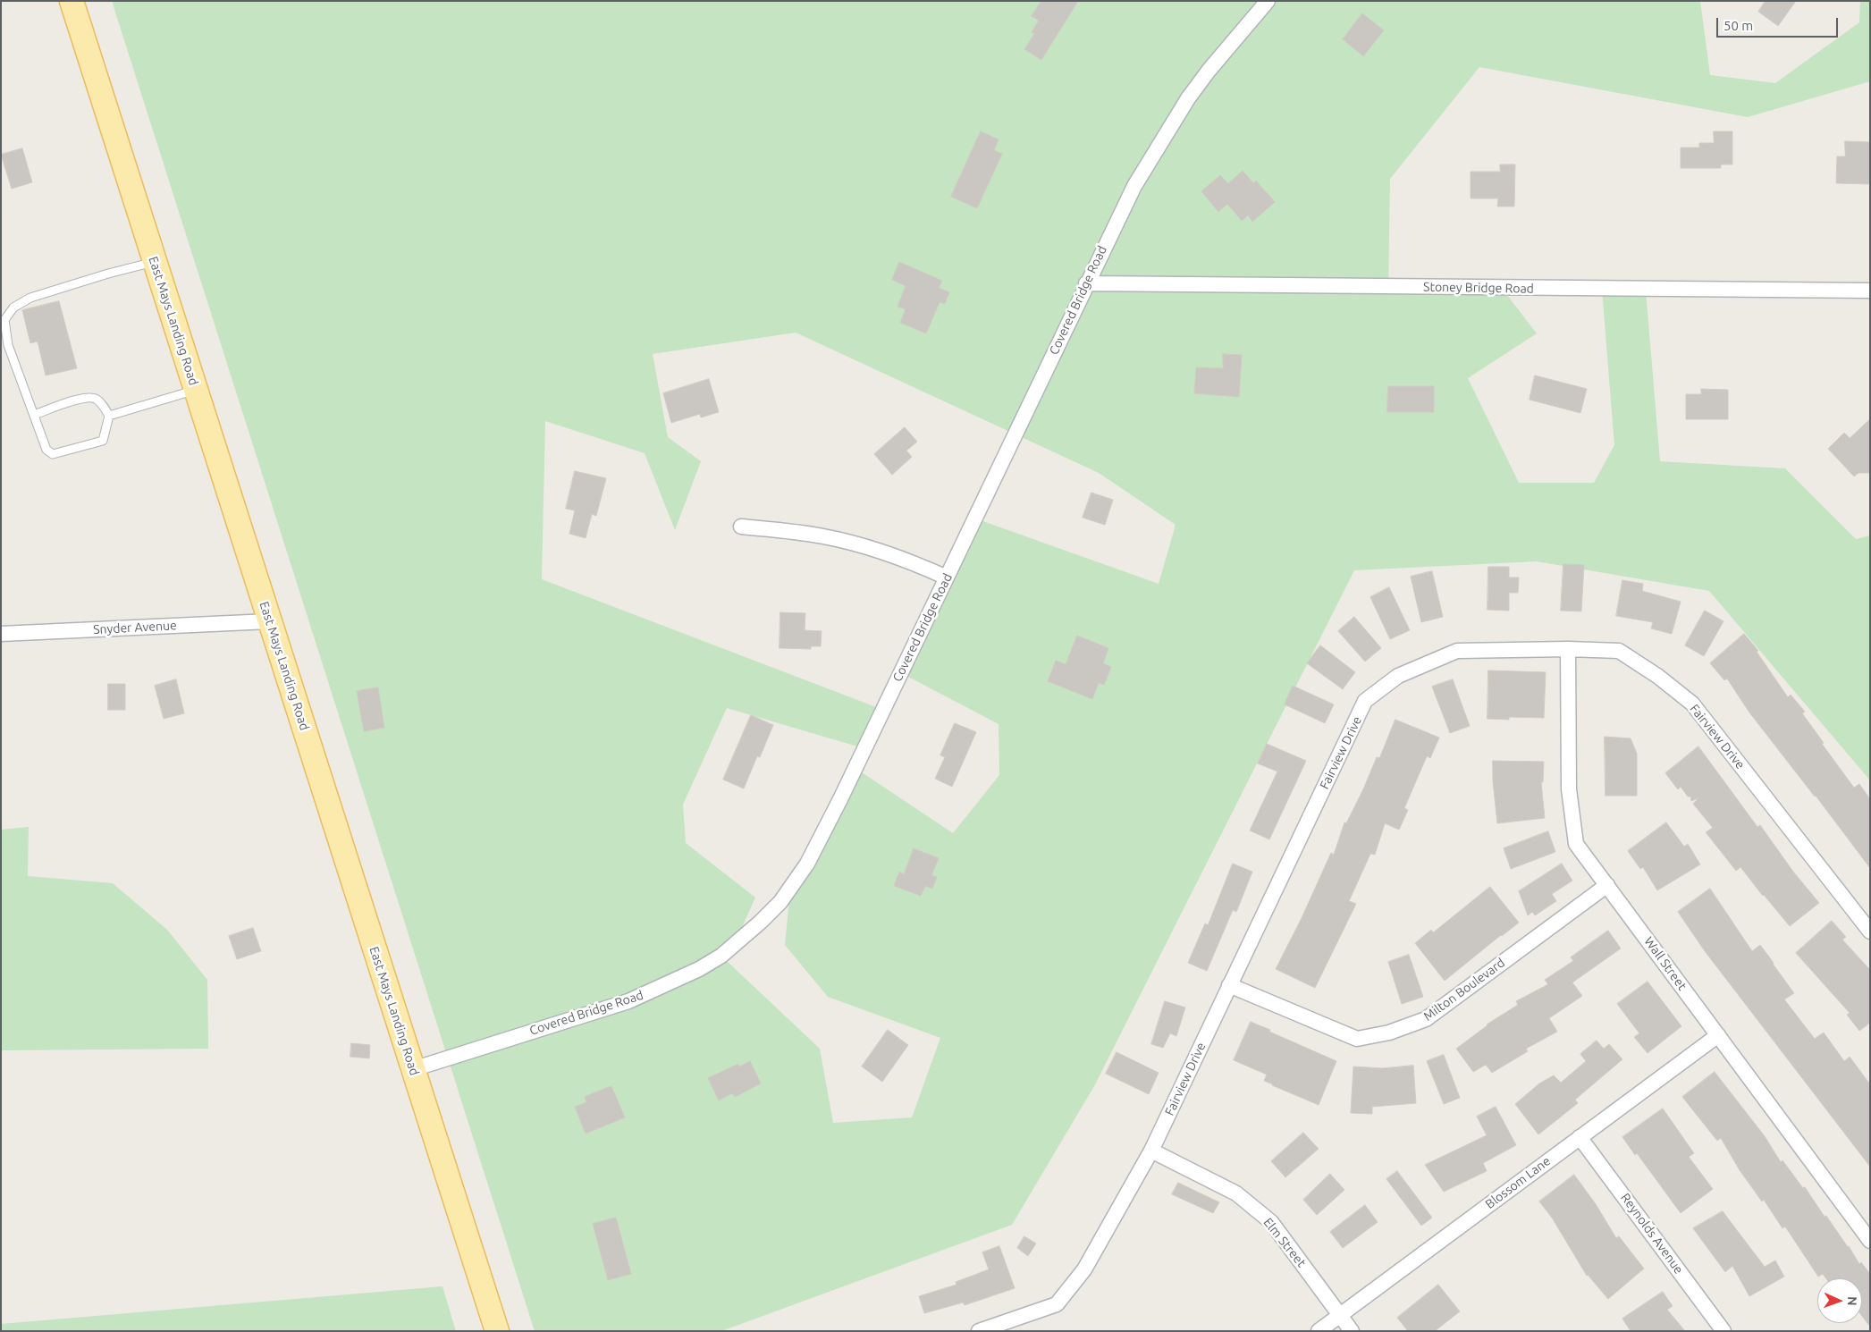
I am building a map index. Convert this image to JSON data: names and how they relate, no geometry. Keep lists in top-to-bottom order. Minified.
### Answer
{"streets":{"main road":["East Mays Landing Road"],"street":["Stoney Bridge Road","Covered Bridge Road","Snyder Avenue","Fairview Drive","Wall Street","Milton Boulevard","Blossom Lane","Reynolds Avenue","Elm Street"]},"crossings":[["Stoney Bridge Road","Covered Bridge Road"],["Covered Bridge Road","East Mays Landing Road"],["East Mays Landing Road","Snyder Avenue"],["Fairview Drive","Wall Street"],["Fairview Drive","Milton Boulevard"],["Fairview Drive","Elm Street"],["Wall Street","Milton Boulevard"],["Wall Street","Blossom Lane"],["Blossom Lane","Reynolds Avenue"],["Blossom Lane","Elm Street"]],"scale_bar":"50 m","north":"right"}
